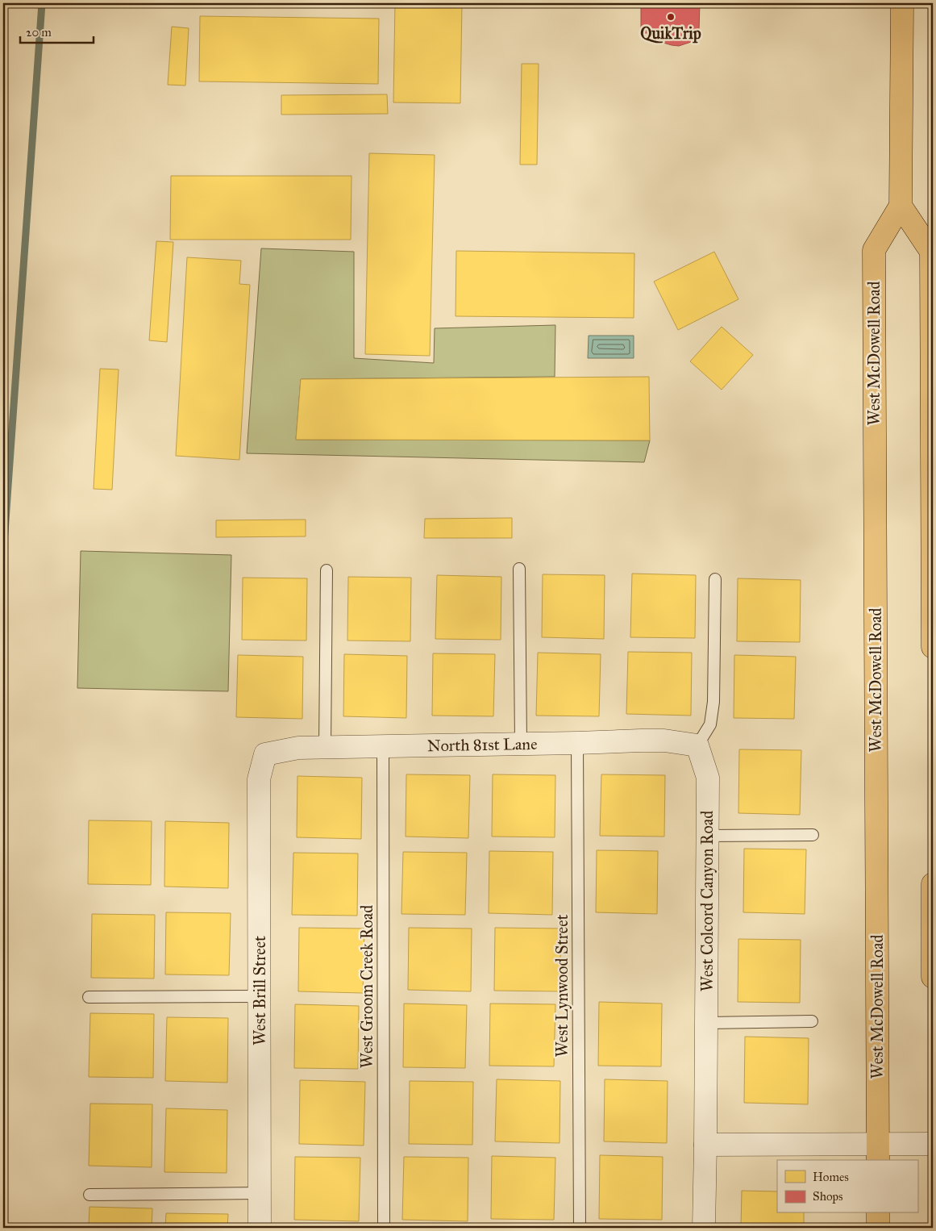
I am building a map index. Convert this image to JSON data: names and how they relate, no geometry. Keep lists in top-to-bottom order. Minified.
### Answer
{"streets":{"main road":["West McDowell Road"],"street":["North 81st Lane","West Colcord Canyon Road","West Brill Street"],"lane":["West Lynwood Street","West Groom Creek Road"]},"crossings":[["North 81st Lane","West Colcord Canyon Road"],["North 81st Lane","West Lynwood Street"],["North 81st Lane","West Groom Creek Road"],["North 81st Lane","West Brill Street"]],"places":["QuikTrip"],"legend":["Homes","Shops"],"scale_bar":"20 m"}
